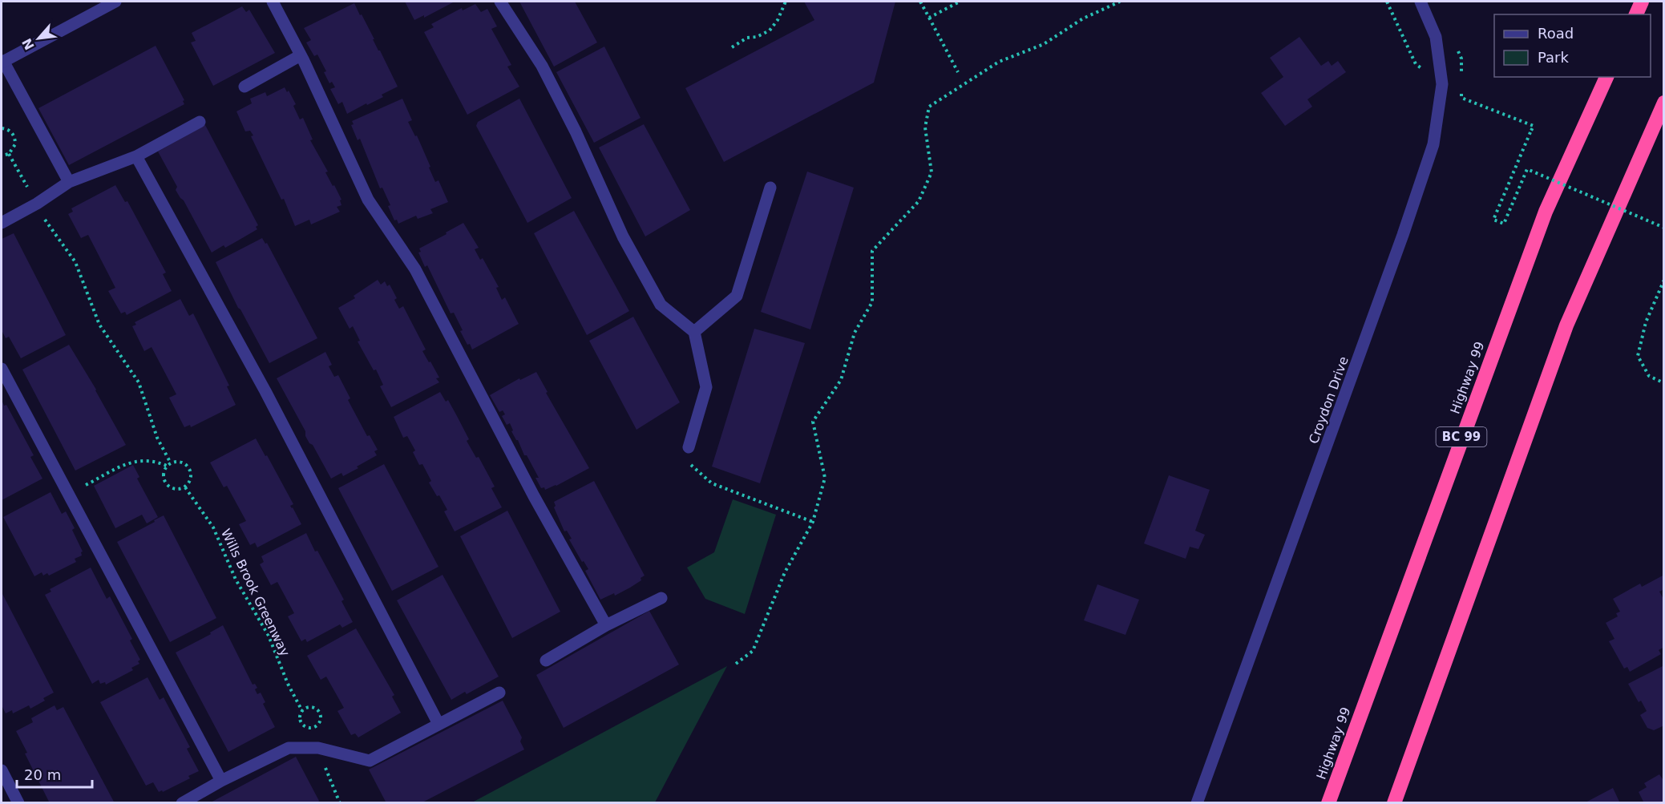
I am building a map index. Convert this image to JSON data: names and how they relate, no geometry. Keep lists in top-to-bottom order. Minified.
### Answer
{"streets":{"highway":["Highway 99","BC 99"],"street":["Croydon Drive"],"path":["Wills Brook Greenway"]},"legend":["Road","Park"],"scale_bar":"20 m","north":"bottom left"}
